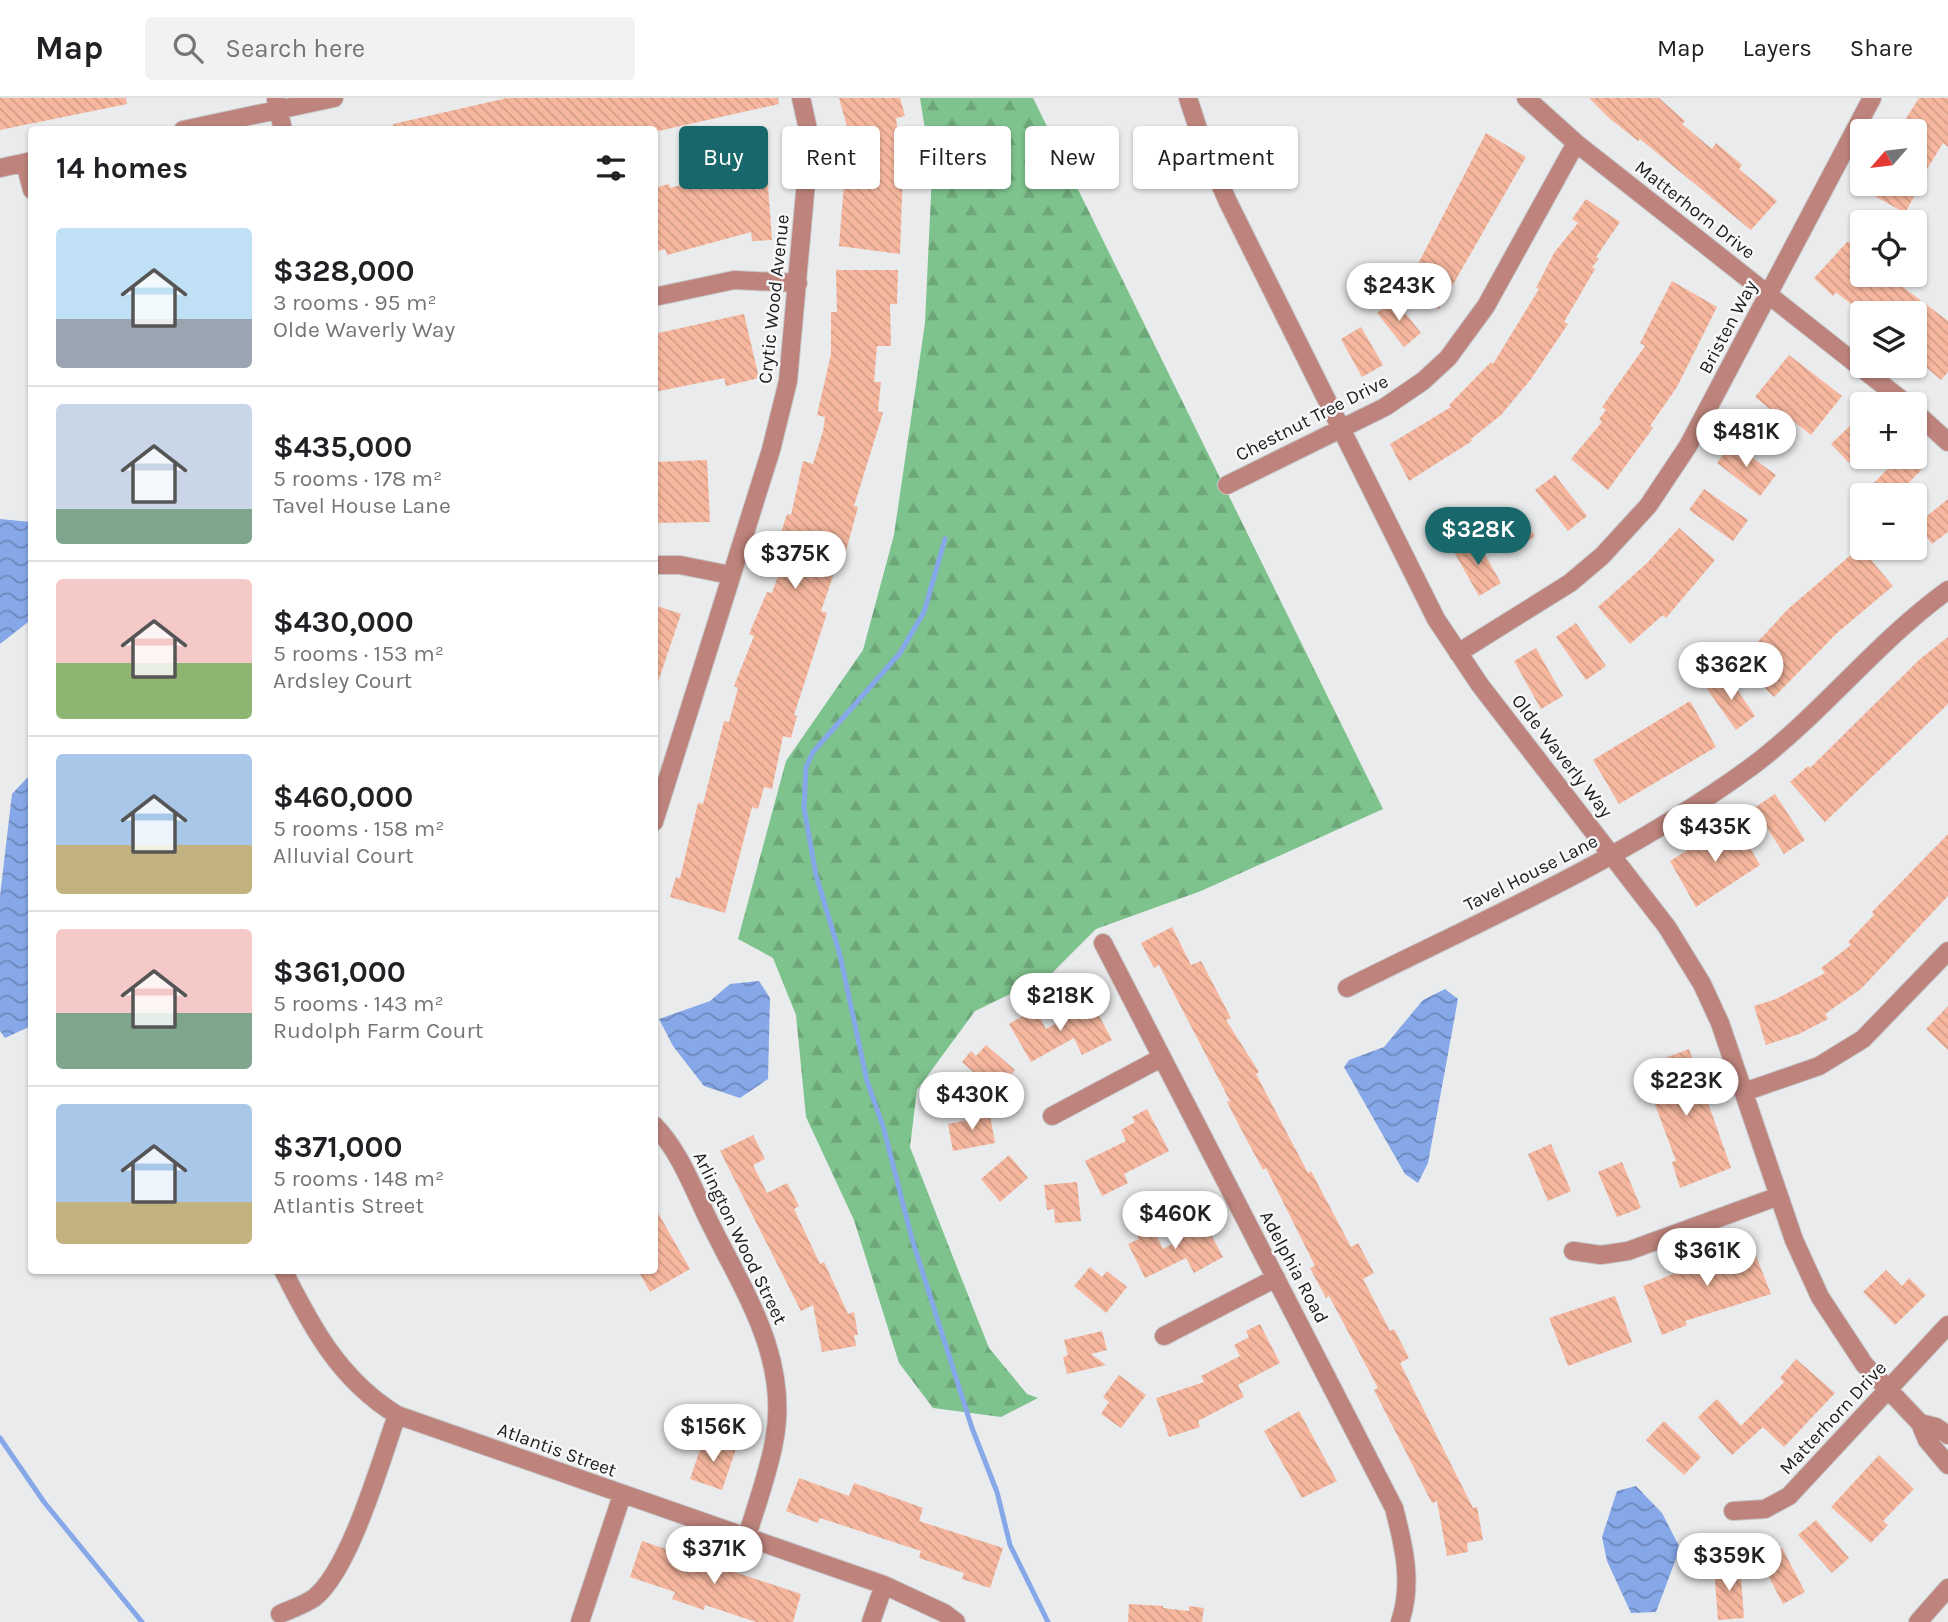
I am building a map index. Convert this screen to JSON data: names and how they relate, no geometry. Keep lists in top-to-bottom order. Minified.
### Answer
{"streets":{"street":["Matterhorn Drive","Crytic Wood Avenue","Bristen Way","Chestnut Tree Drive","Olde Waverly Way","Tavel House Lane","Arlington Wood Street","Adelphia Road","Atlantis Street"]},"crossings":[["Matterhorn Drive","Bristen Way"],["Matterhorn Drive","Chestnut Tree Drive"],["Matterhorn Drive","Olde Waverly Way"],["Bristen Way","Olde Waverly Way"],["Chestnut Tree Drive","Olde Waverly Way"],["Olde Waverly Way","Tavel House Lane"],["Arlington Wood Street","Atlantis Street"]],"north":"bottom left","page":{"header":"Map","search":"Search here","nav":["Map","Layers","Share"],"map_buttons":["+","−"],"chip":["Buy","Rent","Filters","New","Apartment"],"heading":"14 homes","list":[{"name":"$328,000","note":"3 rooms · 95 m² · Olde Waverly Way"},{"name":"$435,000","note":"5 rooms · 178 m² · Tavel House Lane"},{"name":"$430,000","note":"5 rooms · 153 m² · Ardsley Court"},{"name":"$460,000","note":"5 rooms · 158 m² · Alluvial Court"},{"name":"$361,000","note":"5 rooms · 143 m² · Rudolph Farm Court"},{"name":"$371,000","note":"5 rooms · 148 m² · Atlantis Street"}],"price":["$243K","$481K","$328K","$375K","$362K","$435K","$218K","$223K","$430K","$460K","$361K","$156K","$371K","$359K"]}}
